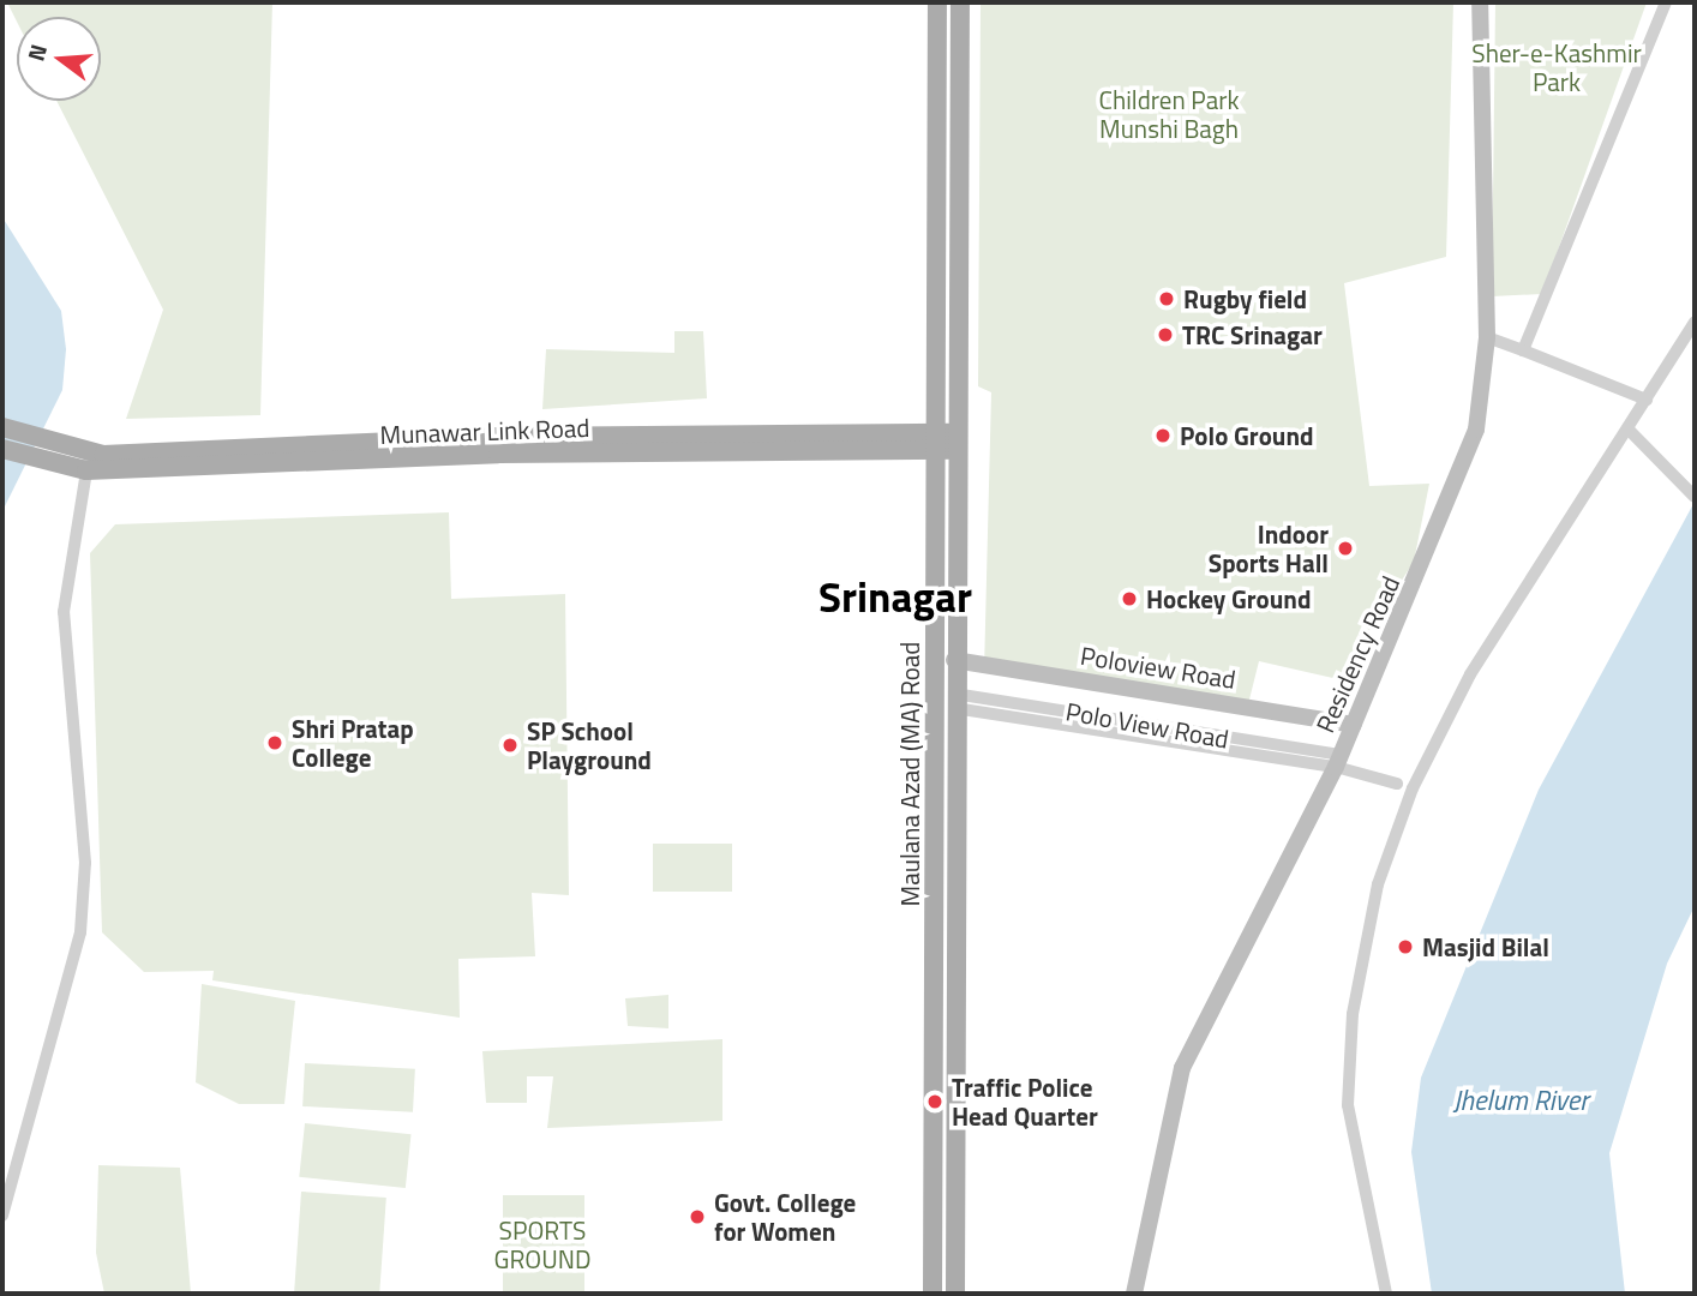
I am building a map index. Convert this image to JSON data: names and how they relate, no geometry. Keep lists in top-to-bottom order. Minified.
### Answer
{"streets":{"main road":["Munawar Link Road","Residency Road","Poloview Road","Maulana Azad (MA) Road"],"street":["Polo View Road"]},"crossings":[["Munawar Link Road","Maulana Azad (MA) Road"],["Residency Road","Poloview Road"],["Residency Road","Polo View Road"],["Poloview Road","Maulana Azad (MA) Road"],["Polo View Road","Maulana Azad (MA) Road"]],"districts":["Srinagar"],"water":["Jhelum River"],"parks":["Sher-e-Kashmir Park","Children Park Munshi Bagh","SPORTS GROUND"],"places":["Rugby field","TRC Srinagar","Polo Ground","Indoor Sports Hall","Hockey Ground","Shri Pratap College","SP School Playground","Masjid Bilal","Traffic Police Head Quarter","Govt. College for Women"],"north":"left"}
